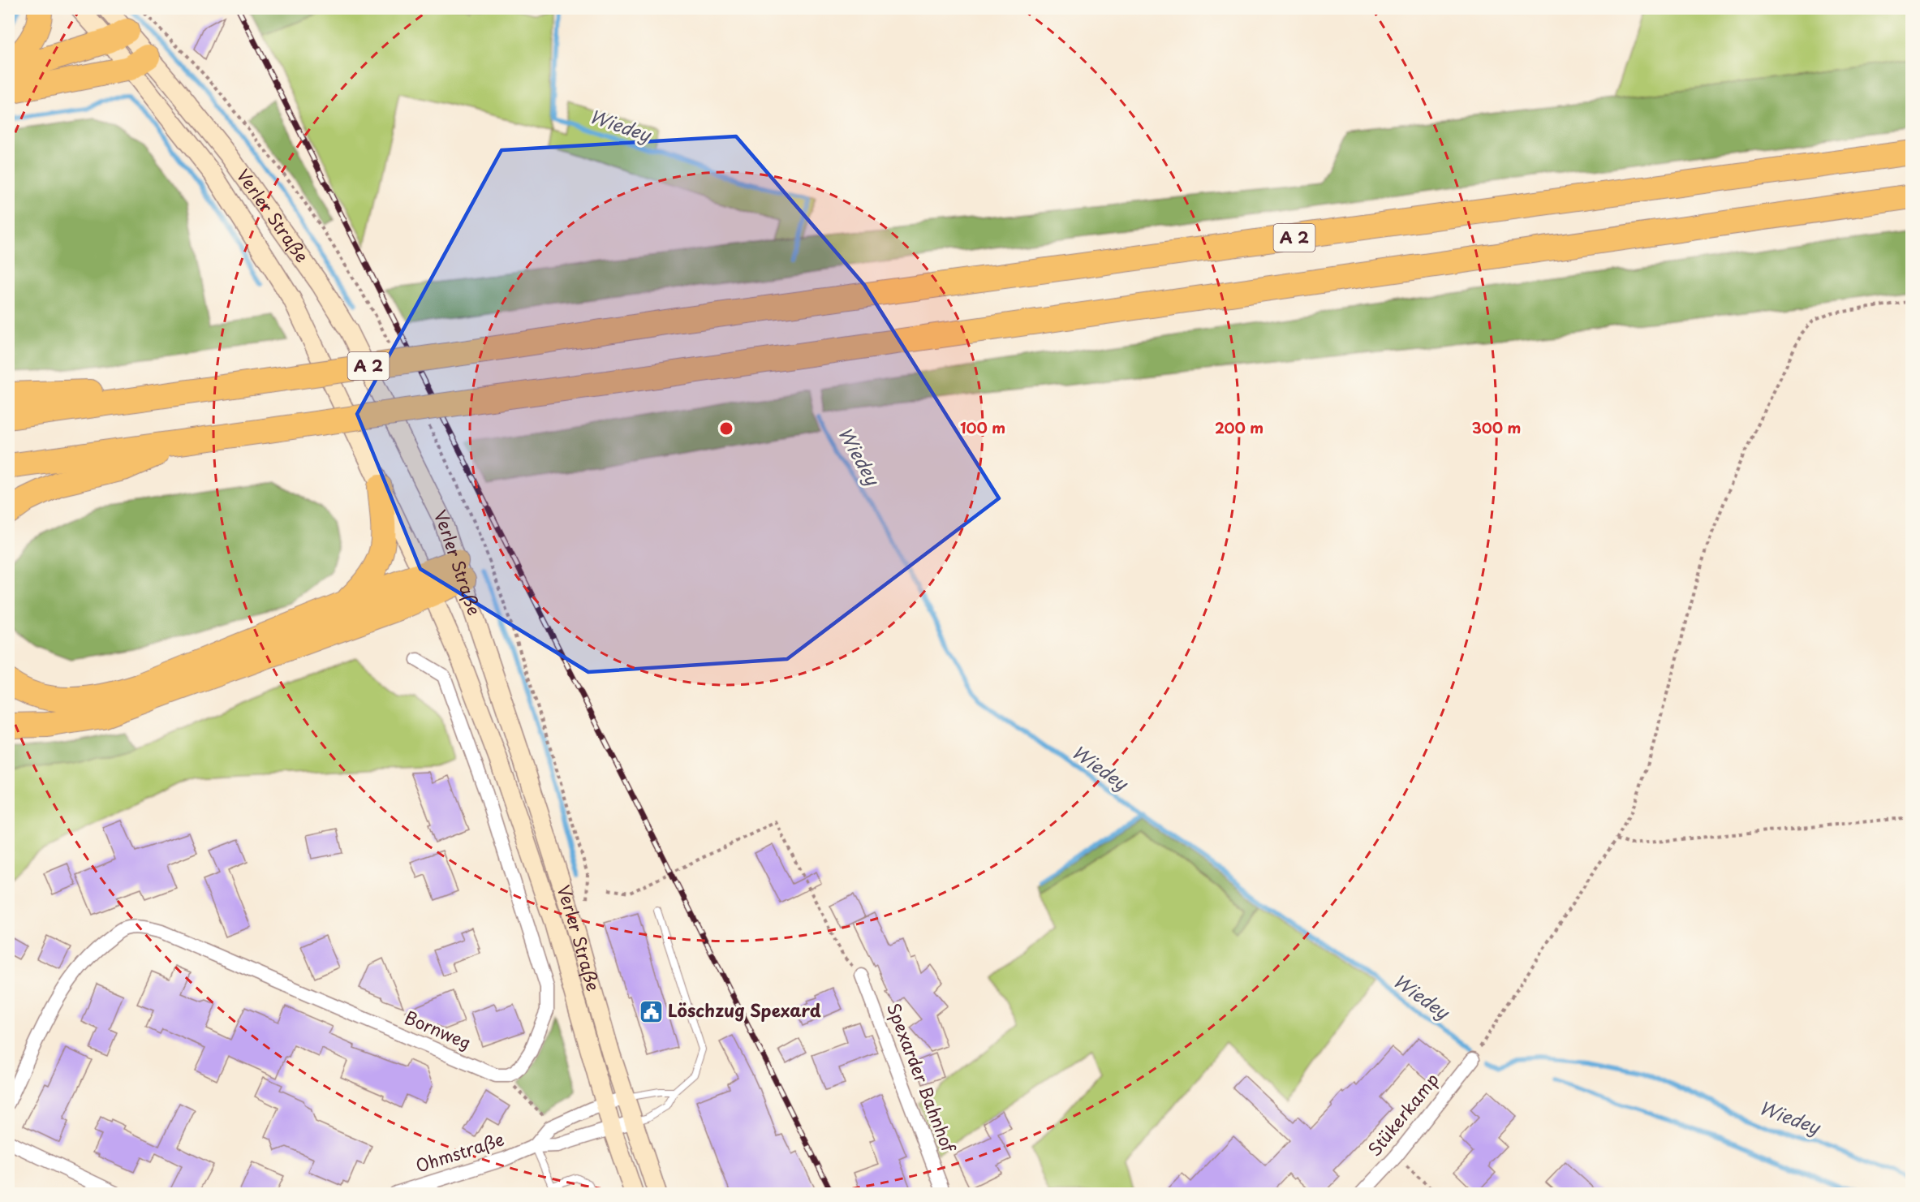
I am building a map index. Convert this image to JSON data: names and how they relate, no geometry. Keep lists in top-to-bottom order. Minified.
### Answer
{"streets":{"highway":["A 2"],"main road":["Verler Straße"],"street":["Bornweg","Spexarder Bahnhof","Stükerkamp","Ohmstraße"]},"crossings":[["Verler Straße","Ohmstraße"]],"water":["Wiedey"],"places":{"public building":["Löschzug Spexard"]},"rings":["100 m","200 m","300 m"]}
